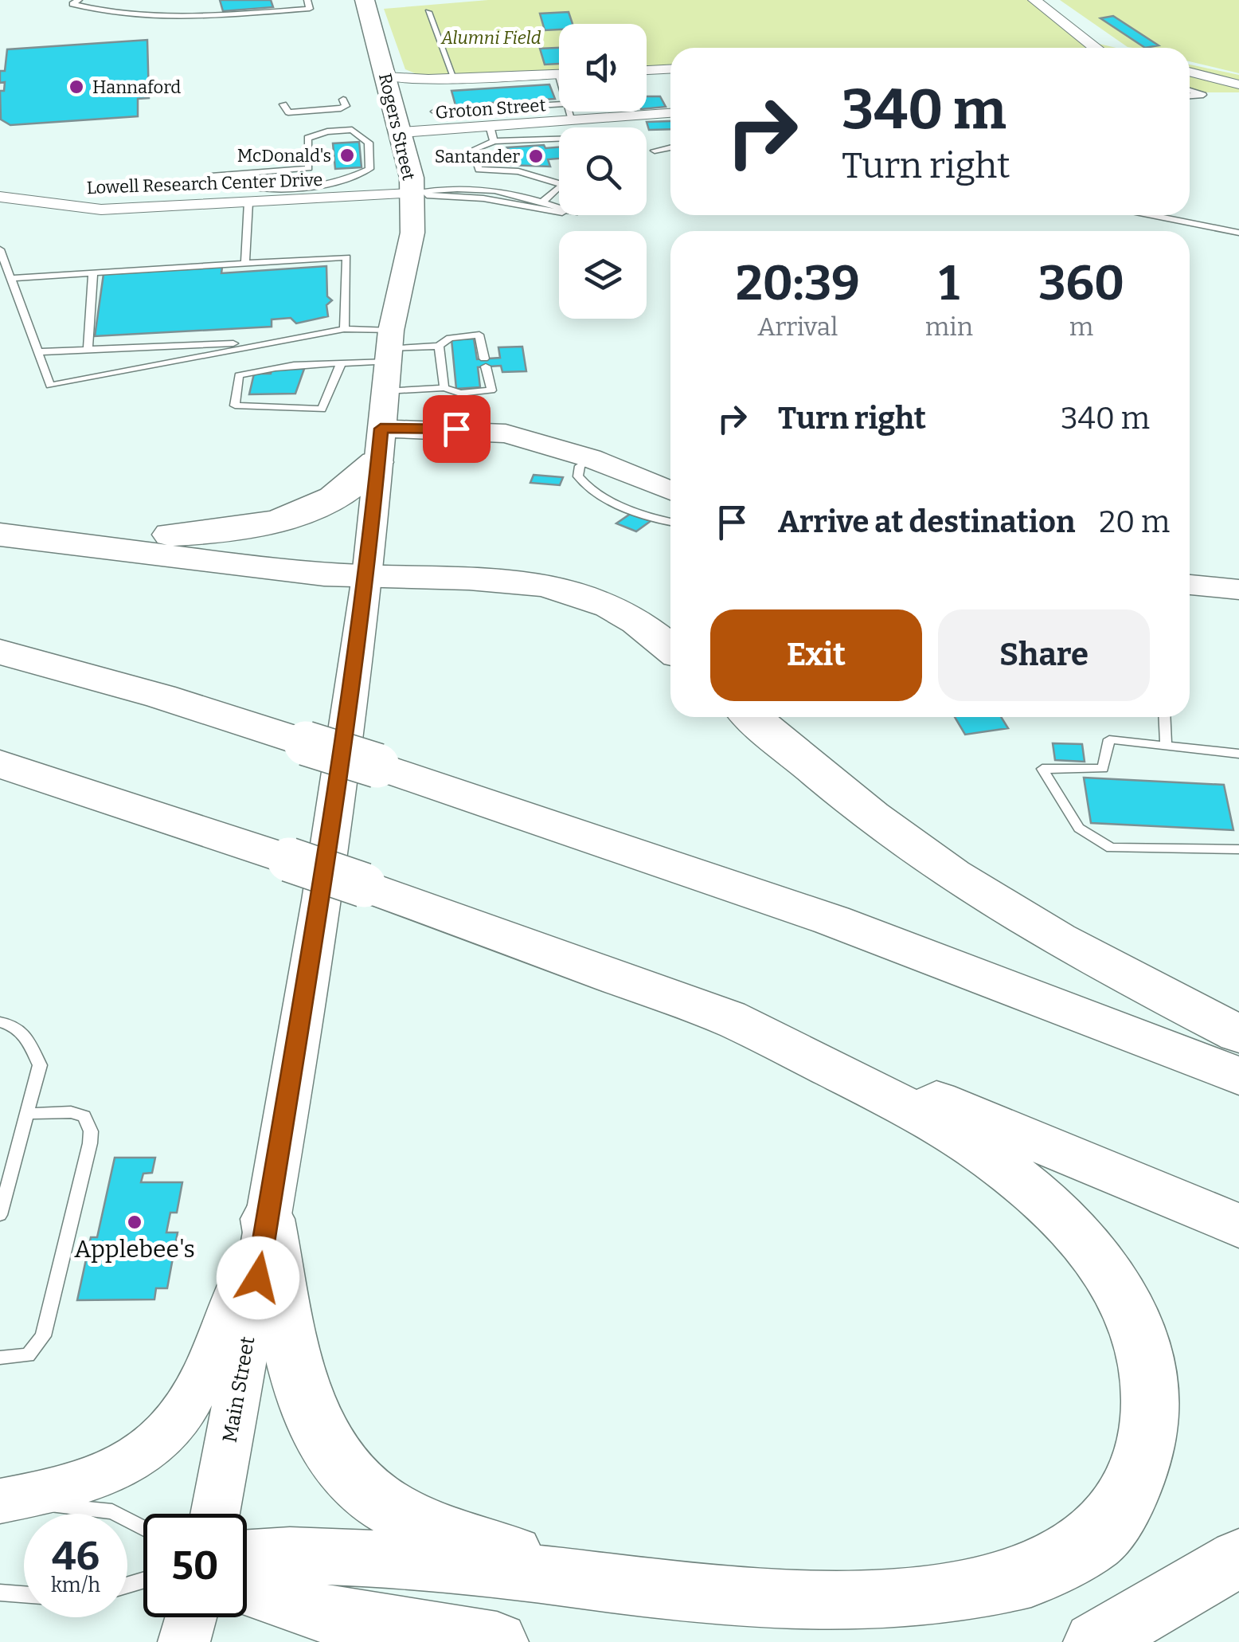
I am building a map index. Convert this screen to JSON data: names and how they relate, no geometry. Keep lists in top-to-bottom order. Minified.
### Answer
{"streets":{"main road":["Rogers Street","Main Street"],"street":["Groton Street","Lowell Research Center Drive"]},"crossings":[["Groton Street","Rogers Street"],["Rogers Street","Lowell Research Center Drive"],["Rogers Street","Main Street"]],"parks":["Alumni Field"],"places":["Hannaford","McDonald's","Santander","Applebee's"],"page":{"turn":["340 m","Turn right"],"eta":["20:39","Arrival","1","min","360","m"],"list":[{"name":"Turn right","value":"340 m"},{"name":"Arrive at destination","value":"20 m"}],"buttons":["Exit","Share"],"speed":"46 km/h","limit":"50"}}
